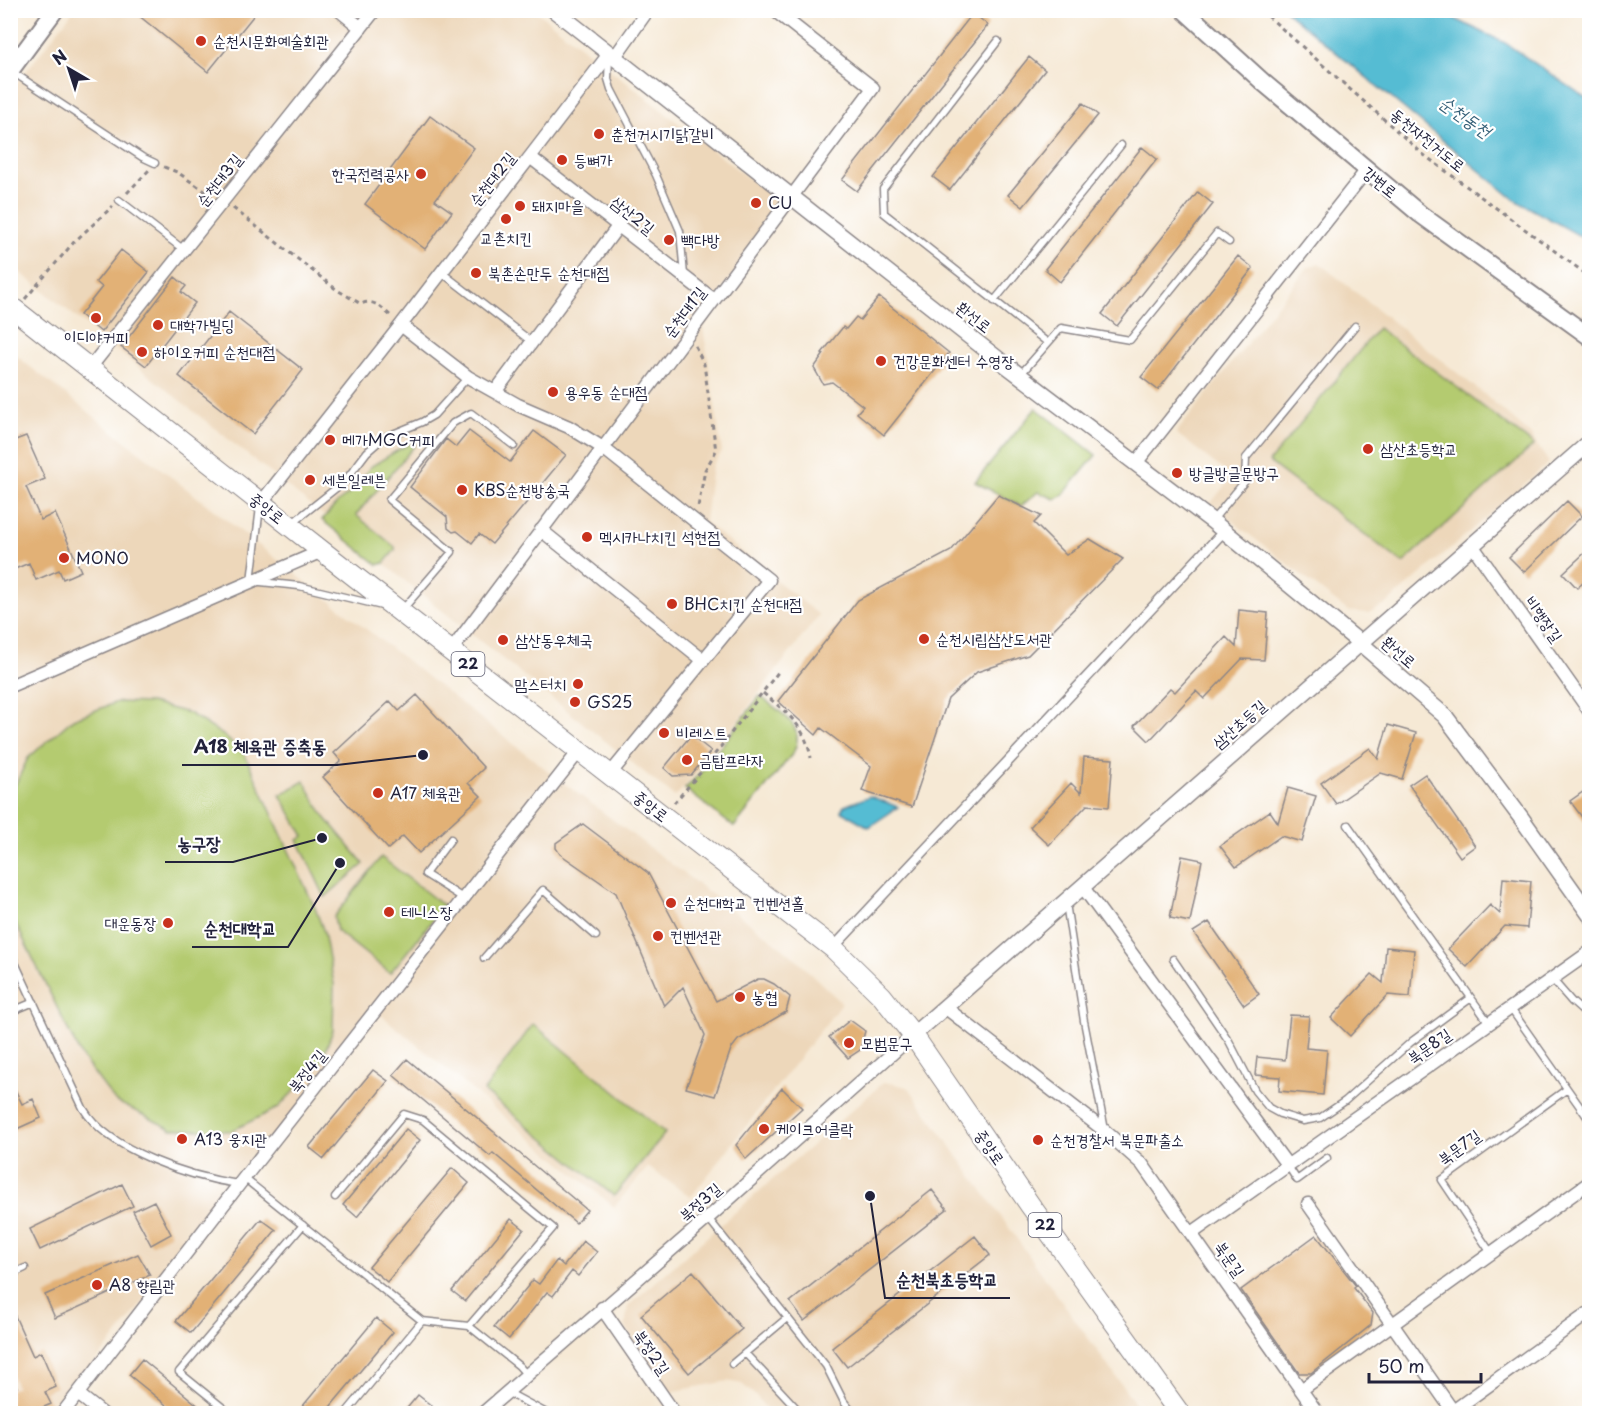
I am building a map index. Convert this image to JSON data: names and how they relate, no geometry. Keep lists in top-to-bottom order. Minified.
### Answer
{"streets":{"main road":["강변로","중앙로","22"],"street":["순천대2길","순천대3길","삼산2길","순천대1길","환선로","비행장길","삼산초등길","북문8길","북정4길","북정3길","북문길","북정2길"],"lane":["북문7길"],"path":["동천자전거도로"]},"crossings":[["순천대2길","삼산2길"],["순천대2길","환선로"],["순천대2길","중앙로"],["순천대3길","중앙로"],["삼산2길","순천대1길"],["순천대1길","환선로"],["순천대1길","중앙로"],["환선로","삼산초등길"],["중앙로","삼산초등길"],["중앙로","북정4길"],["중앙로","북정3길"],["비행장길","삼산초등길"],["삼산초등길","북정3길"],["삼산초등길","북문길"],["북문8길","북문길"],["북정3길","북정2길"]],"water":["순천동천"],"places":["순천시문화예술회관","춘천거시기닭갈비","등뼈가","한국전력공사","CU","돼지마을","교촌치킨","빽다방","북촌손만두 순천대점","이디야커피","대학가빌딩","하이오커피 순천대점","건강문화센터 수영장","용우동 순대점","메가MGC커피","삼산초등학교","방글방글문방구","세븐일레븐","KBS순천방송국","멕시카나치킨 석현점","MONO","BHC치킨 순천대점","순천시립삼산도서관","삼산동우체국","맘스터치","GS25","비레스트","A18 체육관 증축동","금탑프라자","A17 체육관","농구장","순천대학교","순천대학교 컨벤션홀","테니스장","대운동장","컨벤션관","농협","모범문구","케이크어클락","A13 웅지관","순천경찰서 북문파출소","순천북초등학교","A8 향림관"],"scale_bar":"50 m","north":"top left"}
